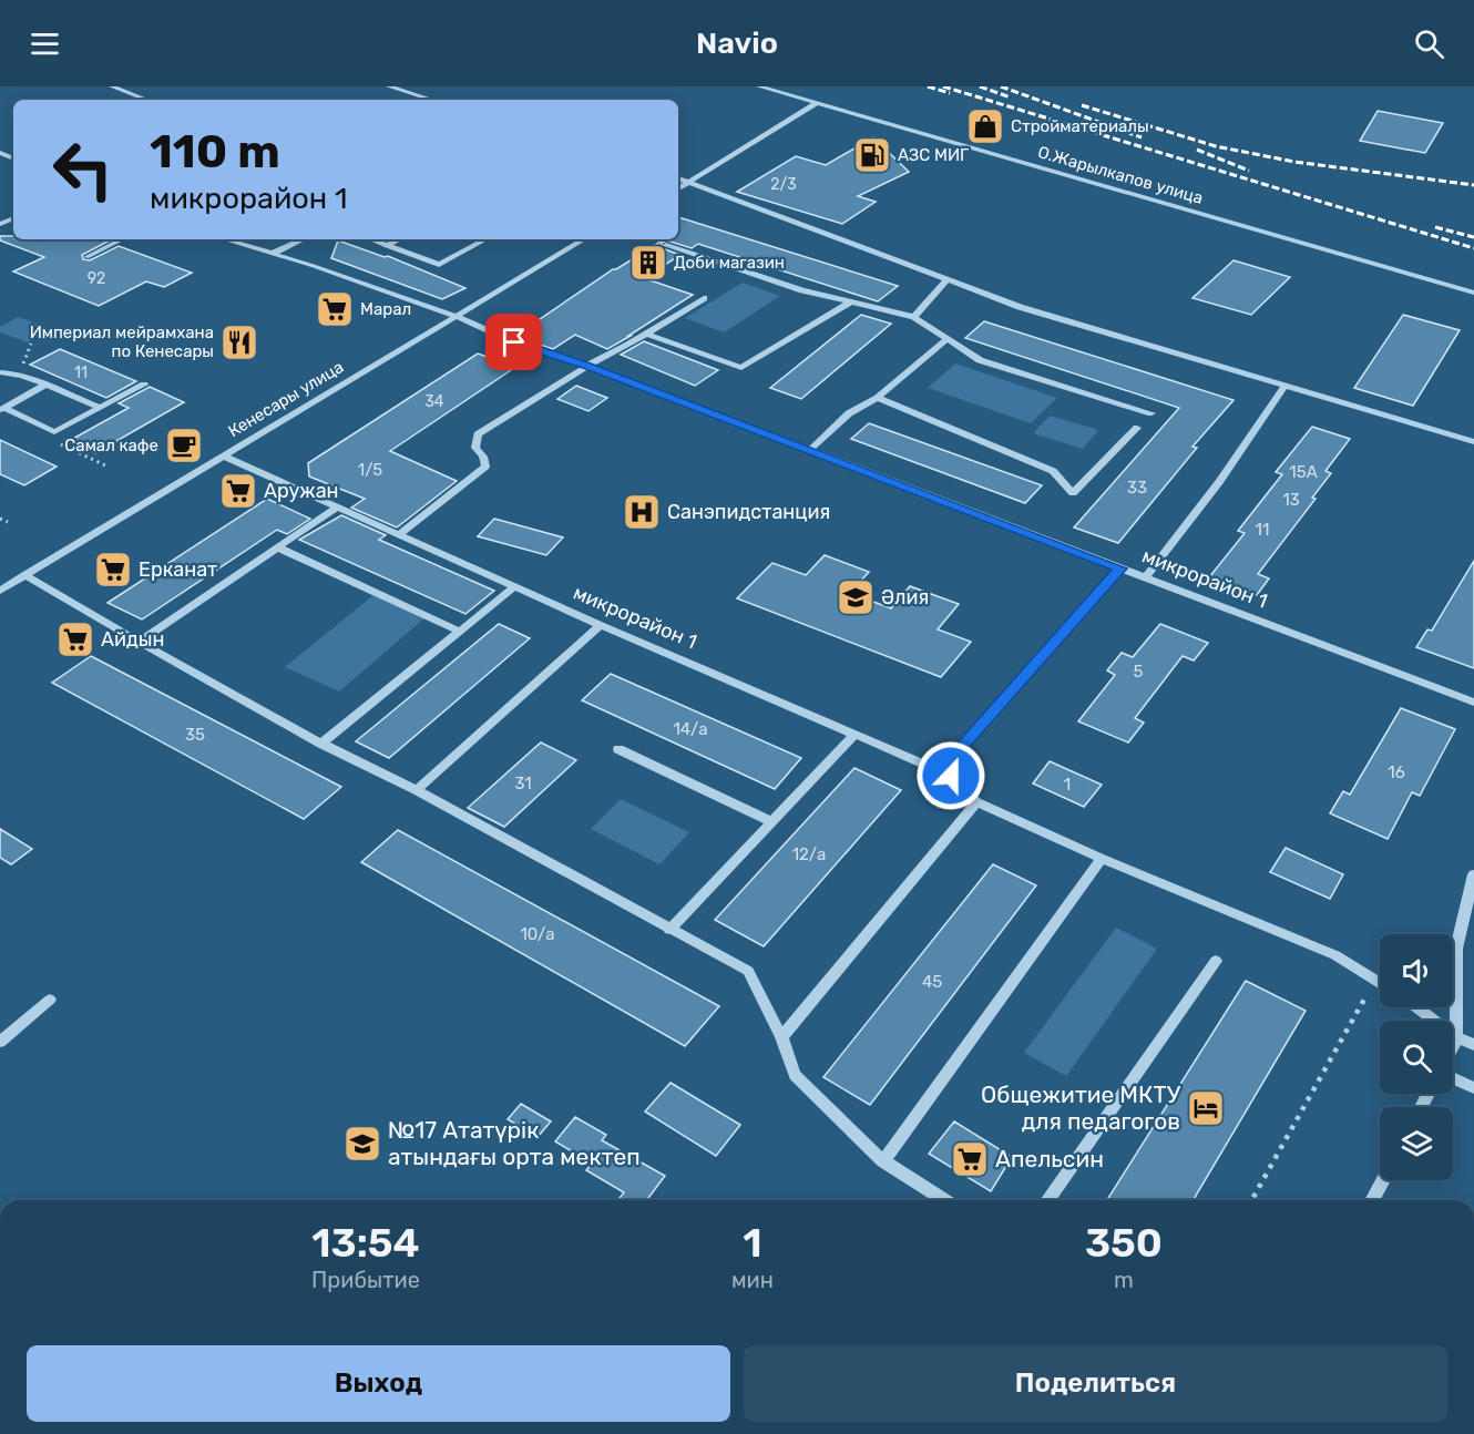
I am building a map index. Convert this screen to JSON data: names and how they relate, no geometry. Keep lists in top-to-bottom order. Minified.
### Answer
{"streets":{"street":["О.Жарылкапов улица","Кенесары улица","микрорайон 1"]},"crossings":[["Кенесары улица","микрорайон 1"]],"places":{"shop":["Стройматериалы"],"fuel station":["АЗС МИГ"],"building":["Доби магазин"],"supermarket":["Марал","Аружан","Ерканат","Айдын","Апельсин"],"restaurant":["Империал мейрамхана по Кенесары"],"cafe":["Самал кафе"],"hospital":["Санэпидстанция"],"school or university":["Әлия","№17 Ататүрік атындағы орта мектеп"],"hotel":["Общежитие МКТУ для педагогов"]},"house_numbers":["2/3","92","11","34","1/5","15А","33","13","11","5","14/а","35","16","31","1","12/а","10/а","45"],"page":{"header":"Navio","turn":["110 m","микрорайон 1"],"eta":["13:54","Прибытие","1","мин","350","m"],"buttons":["Выход","Поделиться"]}}
